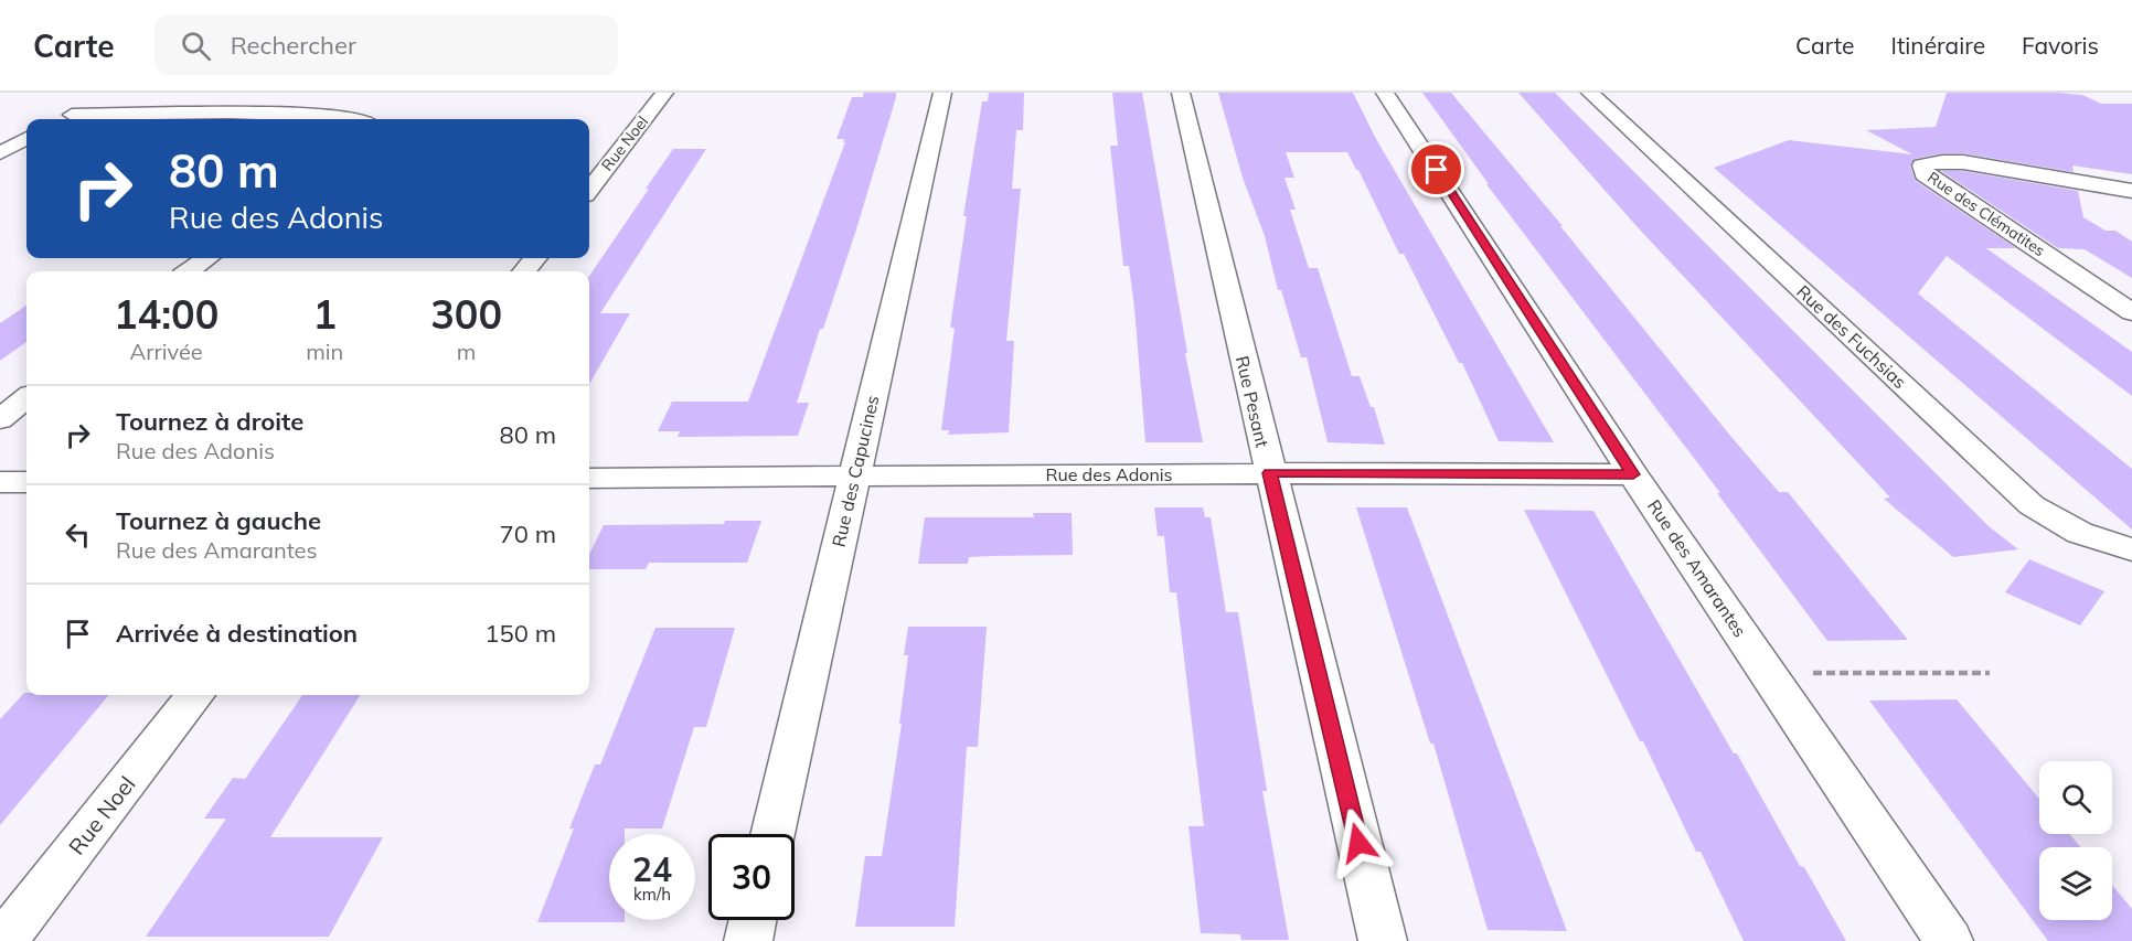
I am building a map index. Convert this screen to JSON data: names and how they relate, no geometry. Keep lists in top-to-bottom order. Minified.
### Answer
{"streets":{"street":["Rue Noel","Rue des Clématites","Rue des Fuchsias","Rue Pesant","Rue des Capucines","Rue des Adonis","Rue des Amarantes"]},"crossings":[["Rue Pesant","Rue des Adonis"],["Rue des Capucines","Rue des Adonis"],["Rue des Adonis","Rue des Amarantes"]],"page":{"header":"Carte","search":"Rechercher","nav":["Carte","Itinéraire","Favoris"],"turn":["80 m","Rue des Adonis"],"eta":["14:00","Arrivée","1","min","300","m"],"list":[{"name":"Tournez à droite","note":"Rue des Adonis","value":"80 m"},{"name":"Tournez à gauche","note":"Rue des Amarantes","value":"70 m"},{"name":"Arrivée à destination","value":"150 m"}],"speed":"24 km/h","limit":"30"}}
